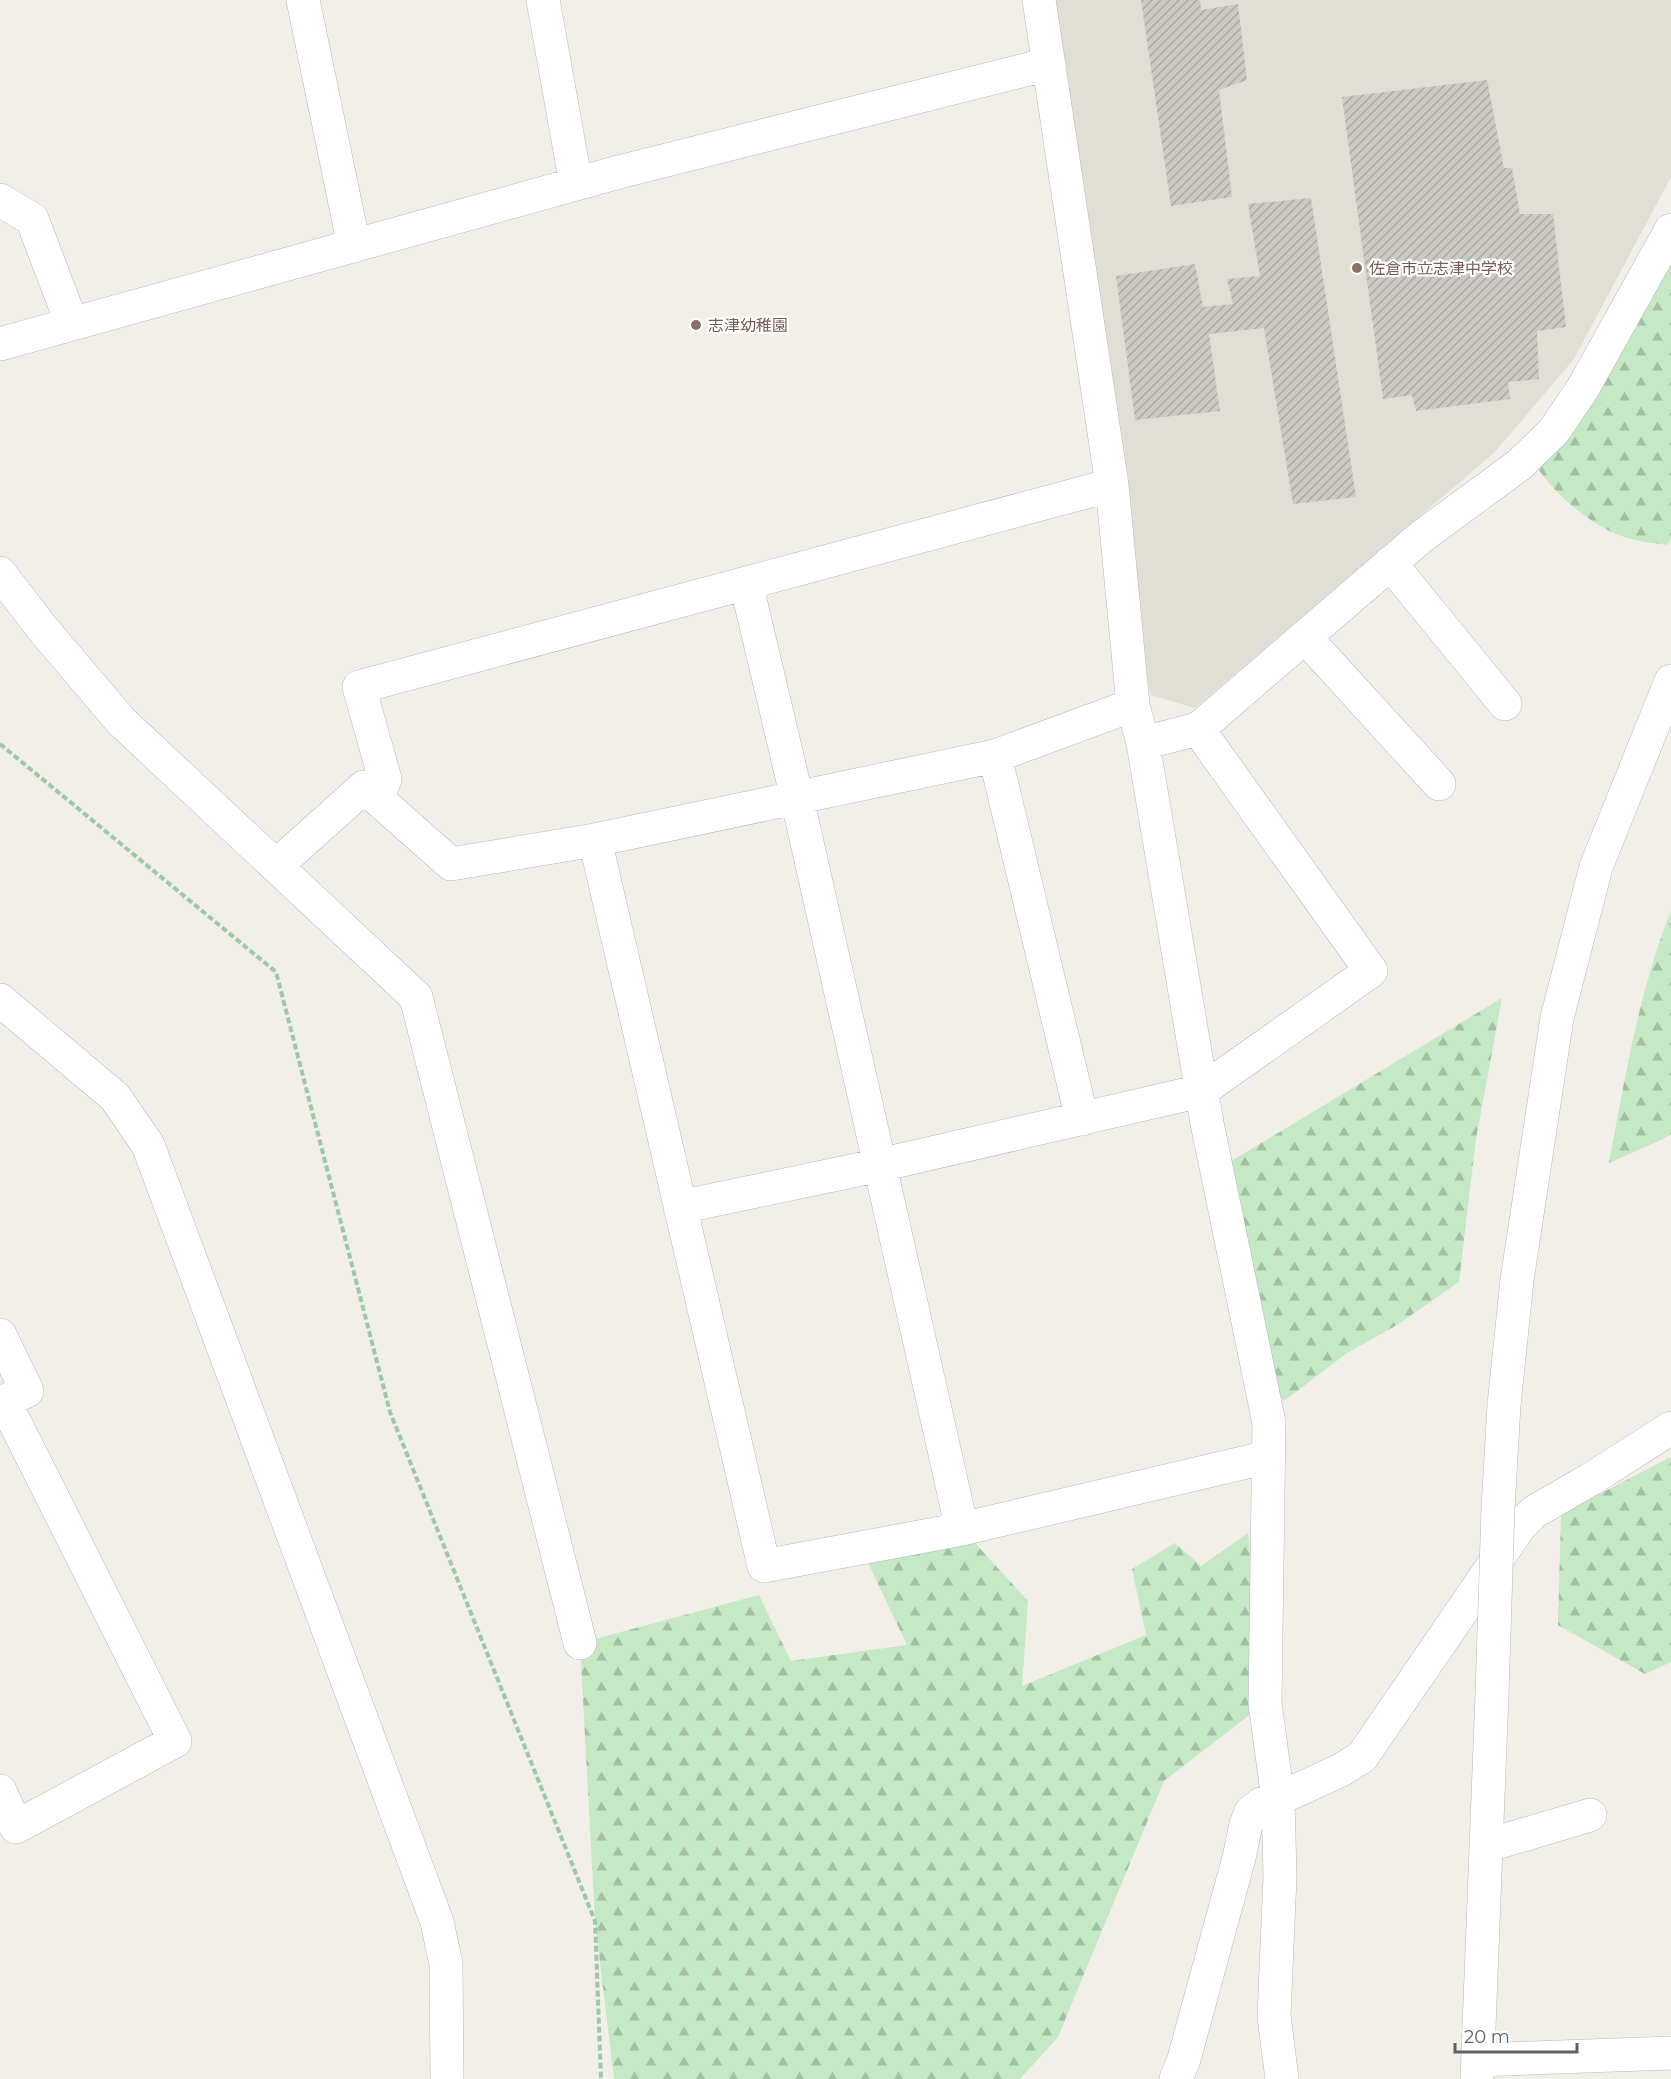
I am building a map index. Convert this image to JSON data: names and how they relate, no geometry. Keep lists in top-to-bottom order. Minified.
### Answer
{"places":["佐倉市立志津中学校","志津幼稚園"],"scale_bar":"20 m"}
